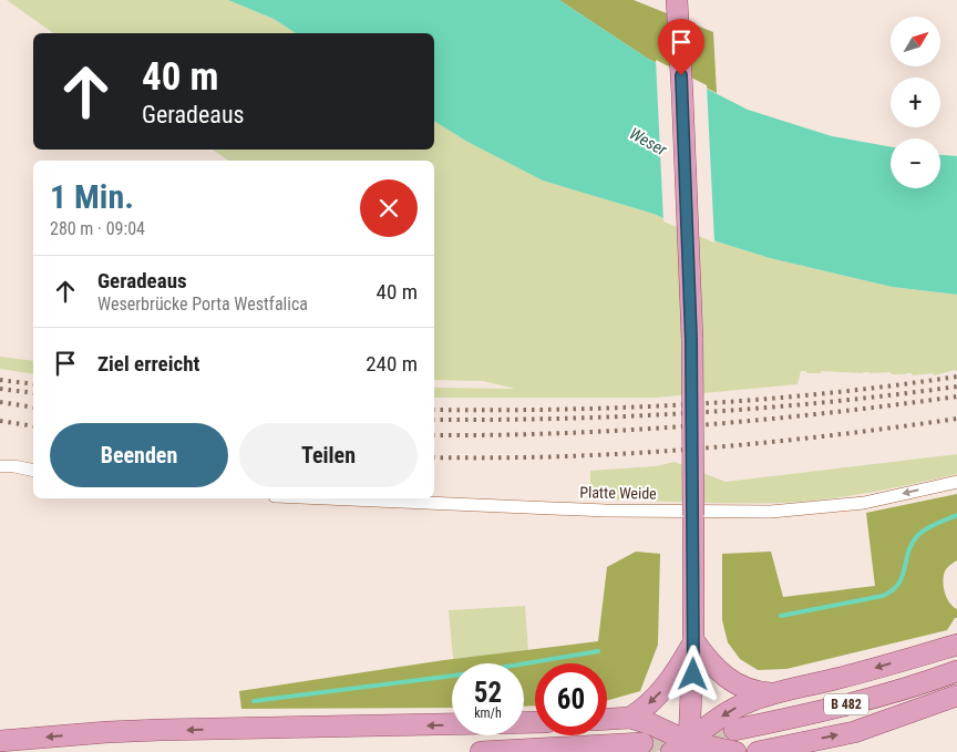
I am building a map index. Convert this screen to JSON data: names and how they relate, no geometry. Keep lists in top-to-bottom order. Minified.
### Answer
{"streets":{"main road":["B 482"],"street":["Platte Weide"]},"one_way":["Platte Weide"],"water":["Weser"],"north":"top right","page":{"map_buttons":["+","−"],"turn":["40 m","Geradeaus"],"heading":["1 Min.","280 m · 09:04"],"list":[{"name":"Geradeaus","note":"Weserbrücke Porta Westfalica","value":"40 m"},{"name":"Ziel erreicht","value":"240 m"}],"buttons":["Beenden","Teilen"],"speed":"52 km/h","limit":"60"}}
